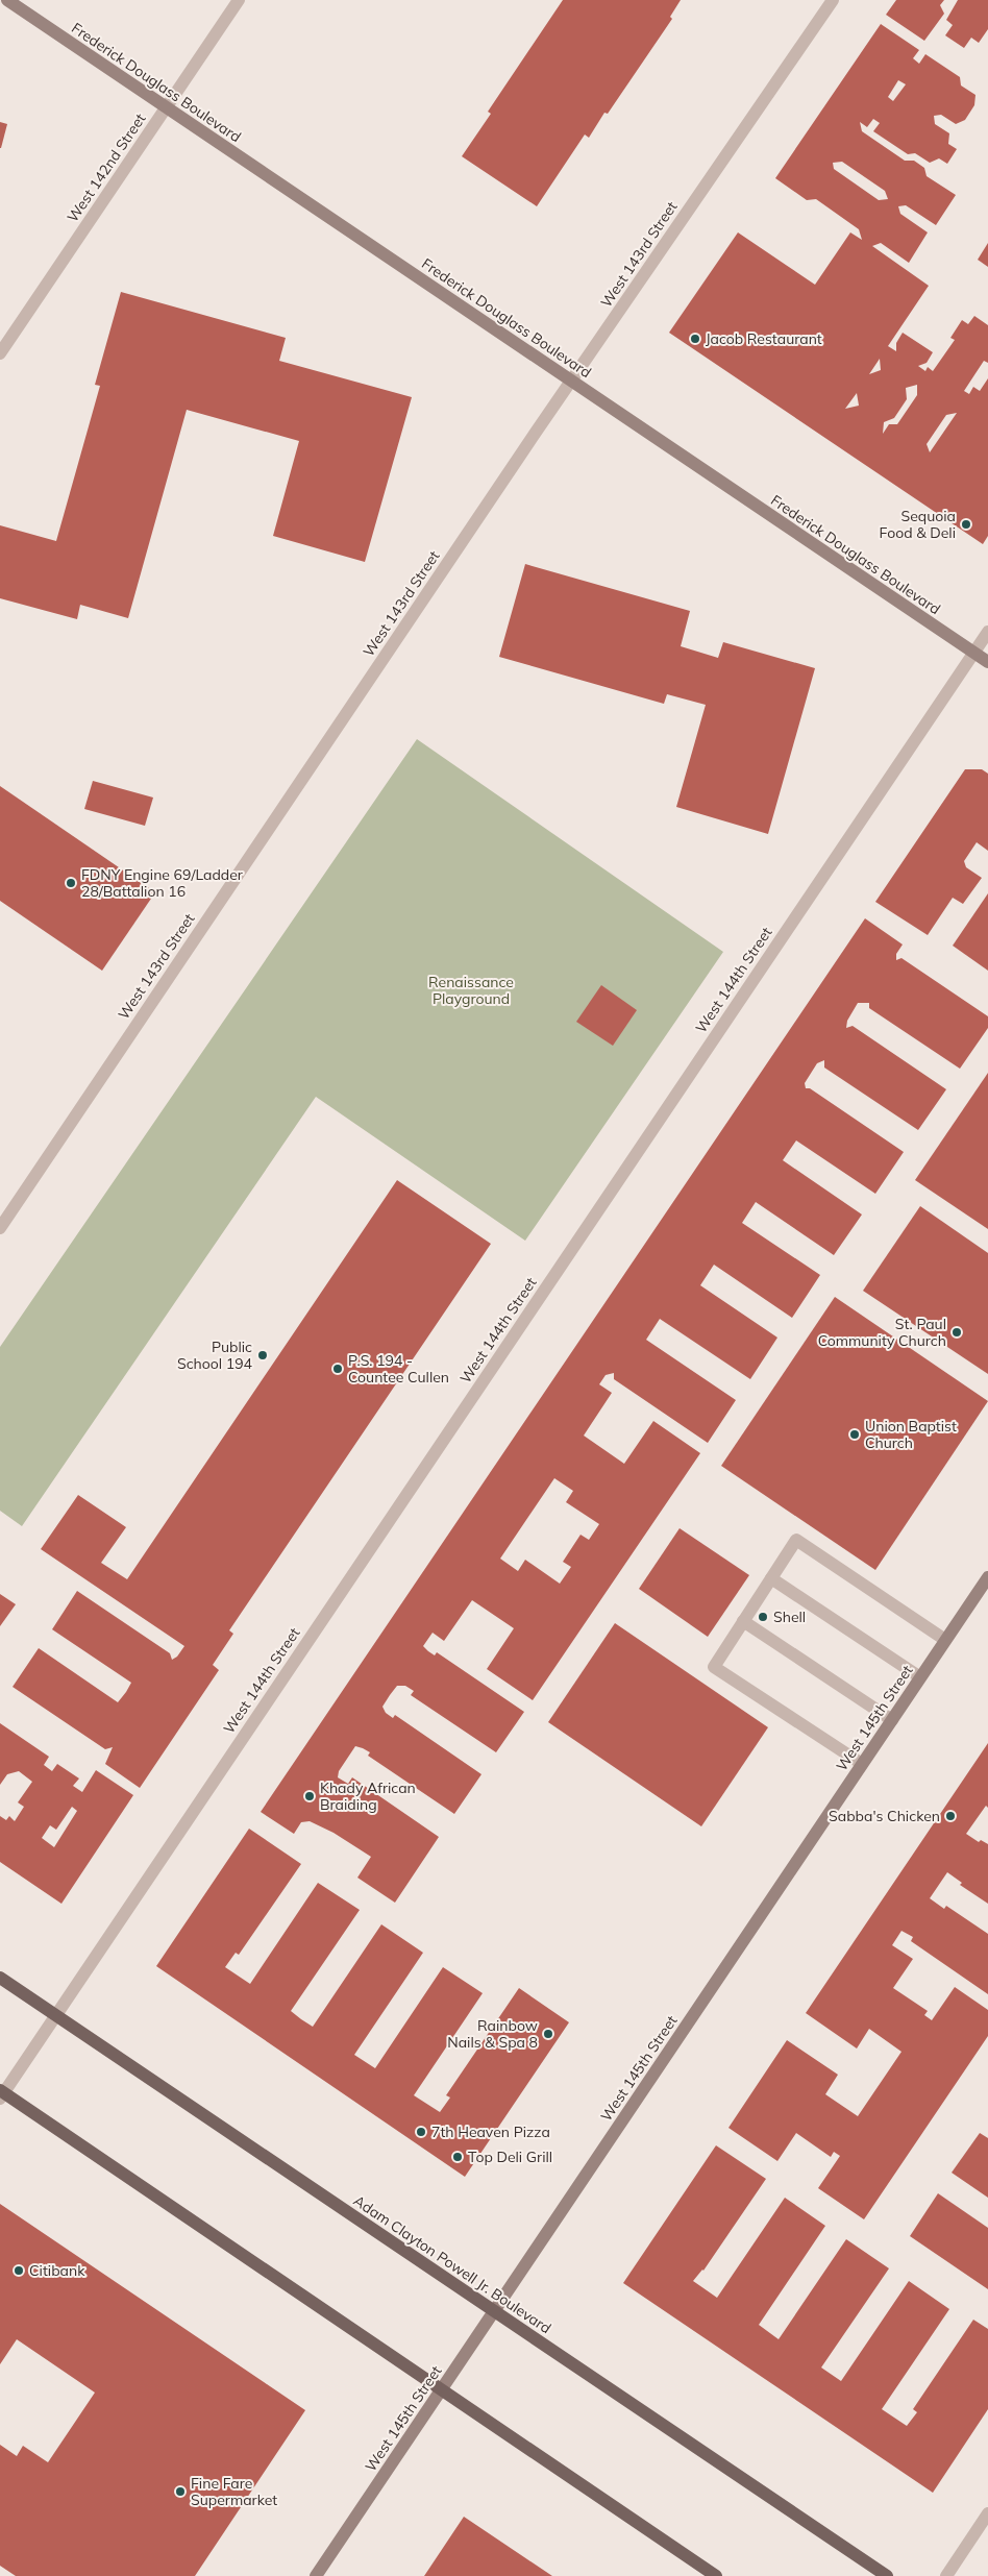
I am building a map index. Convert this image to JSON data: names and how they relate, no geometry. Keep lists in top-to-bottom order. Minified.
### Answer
{"streets":{"main road":["Frederick Douglass Boulevard","West 145th Street","Adam Clayton Powell Jr. Boulevard"],"street":["West 142nd Street","West 143rd Street","West 144th Street"]},"crossings":[["Frederick Douglass Boulevard","West 142nd Street"],["Frederick Douglass Boulevard","West 143rd Street"],["Frederick Douglass Boulevard","West 144th Street"],["West 144th Street","Adam Clayton Powell Jr. Boulevard"],["West 145th Street","Adam Clayton Powell Jr. Boulevard"]],"parks":["Renaissance Playground"],"places":["Jacob Restaurant","Sequoia Food & Deli","FDNY Engine 69/Ladder 28/Battalion 16","St. Paul Community Church","Public School 194","P.S. 194 - Countee Cullen","Union Baptist Church","Shell","Khady African Braiding","Sabba's Chicken","Rainbow Nails & Spa 8","7th Heaven Pizza","Top Deli Grill","Citibank","Fine Fare Supermarket"]}
